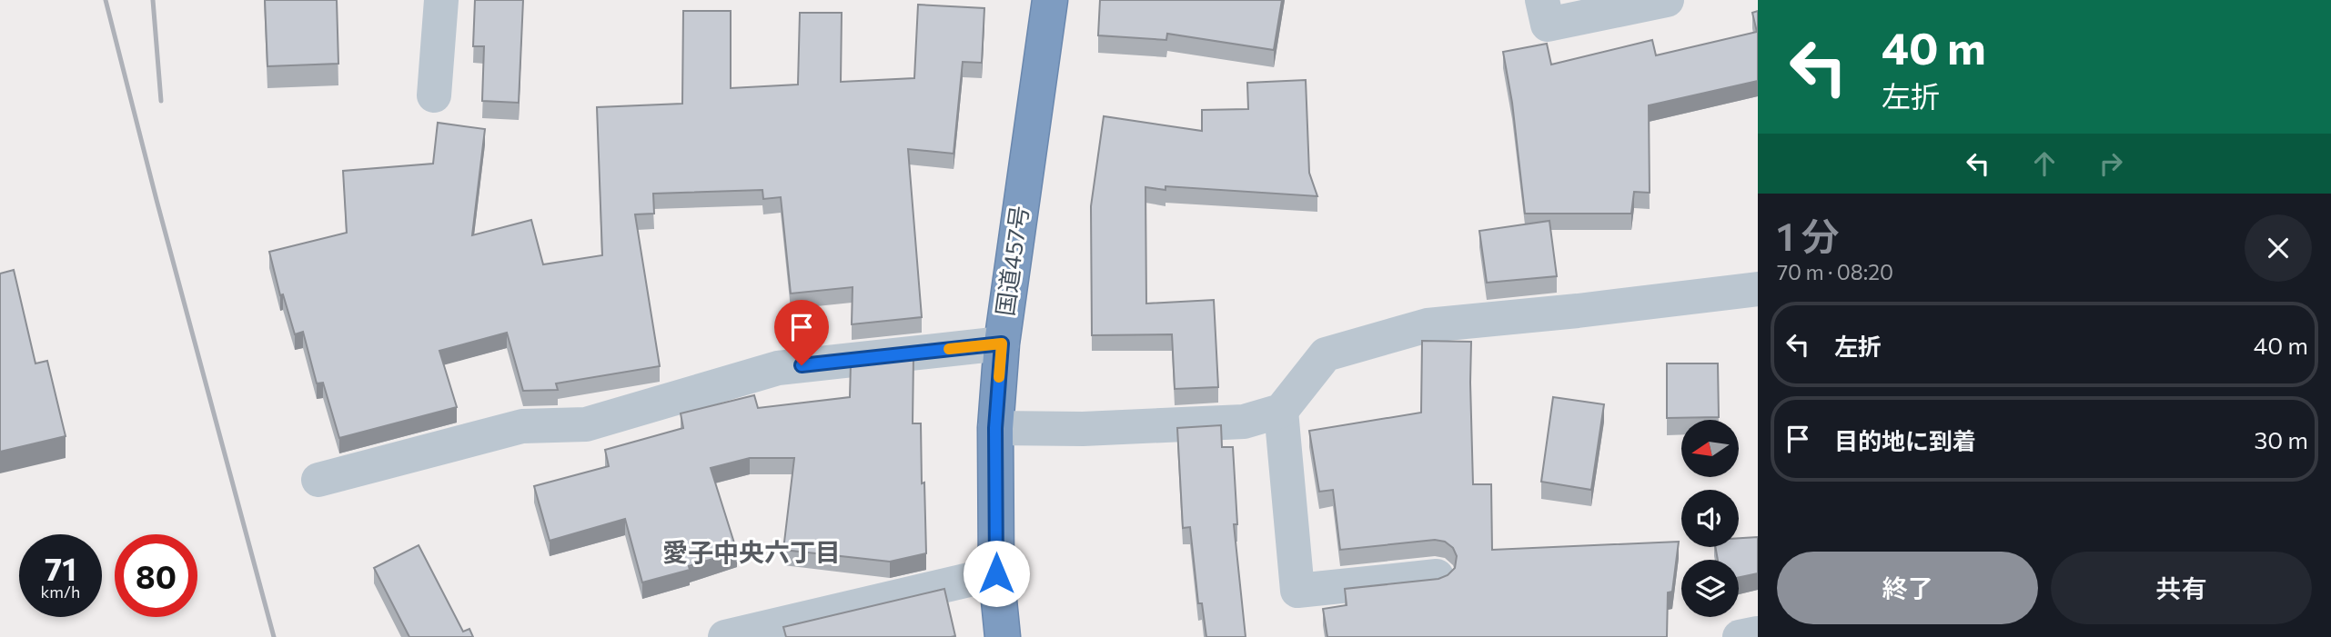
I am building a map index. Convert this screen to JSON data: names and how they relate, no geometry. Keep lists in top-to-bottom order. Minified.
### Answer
{"streets":{"highway":["国道457号"]},"districts":["愛子中央六丁目"],"north":"left","page":{"turn":["40 m","左折"],"heading":["1 分","70 m · 08:20"],"list":[{"name":"左折","value":"40 m"},{"name":"目的地に到着","value":"30 m"}],"speed":"71 km/h","limit":"80","buttons":["終了","共有"]}}
